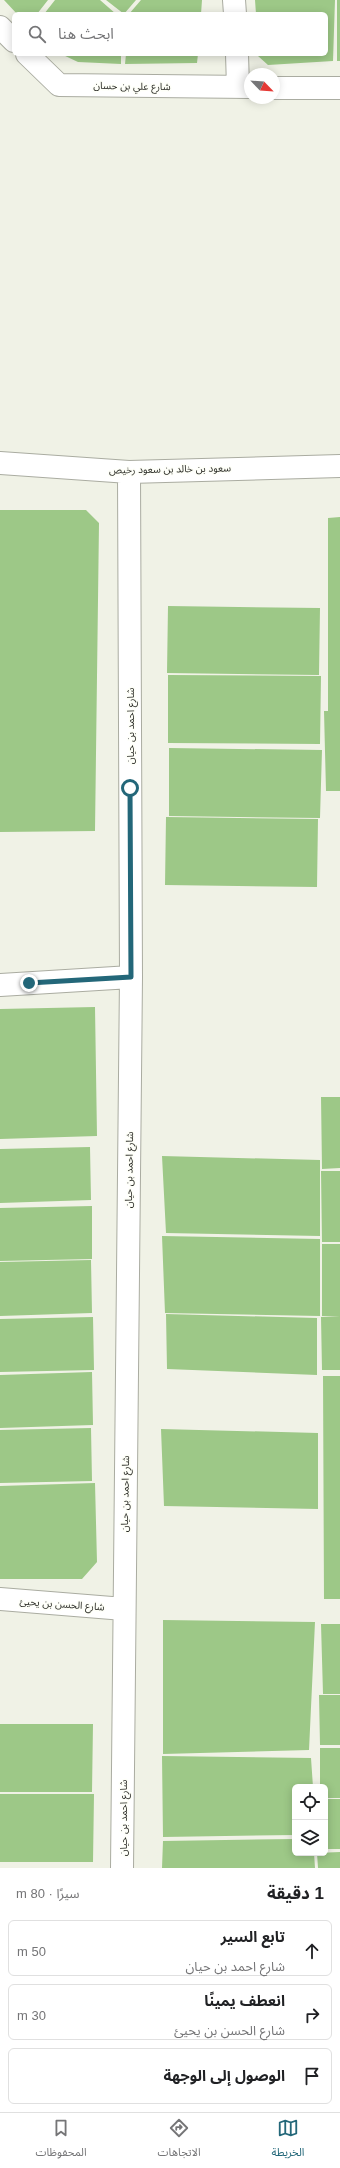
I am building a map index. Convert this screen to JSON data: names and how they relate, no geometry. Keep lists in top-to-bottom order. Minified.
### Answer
{"streets":{"street":["شارع علي بن حسان","سعود بن خالد بن سعود رخيص","شارع احمد بن حيان","شارع الحسن بن يحيئ"]},"crossings":[["سعود بن خالد بن سعود رخيص","شارع احمد بن حيان"],["شارع احمد بن حيان","شارع الحسن بن يحيئ"]],"north":"bottom right","page":{"search":"ابحث هنا","heading":["1 دقيقة","سيرًا · 80 m"],"list":[["تابع السير","شارع احمد بن حيان","50 m"],["انعطف يمينًا","شارع الحسن بن يحيئ","30 m"],"الوصول إلى الوجهة"],"nav":["الخريطة","الاتجاهات","المحفوظات"]}}
